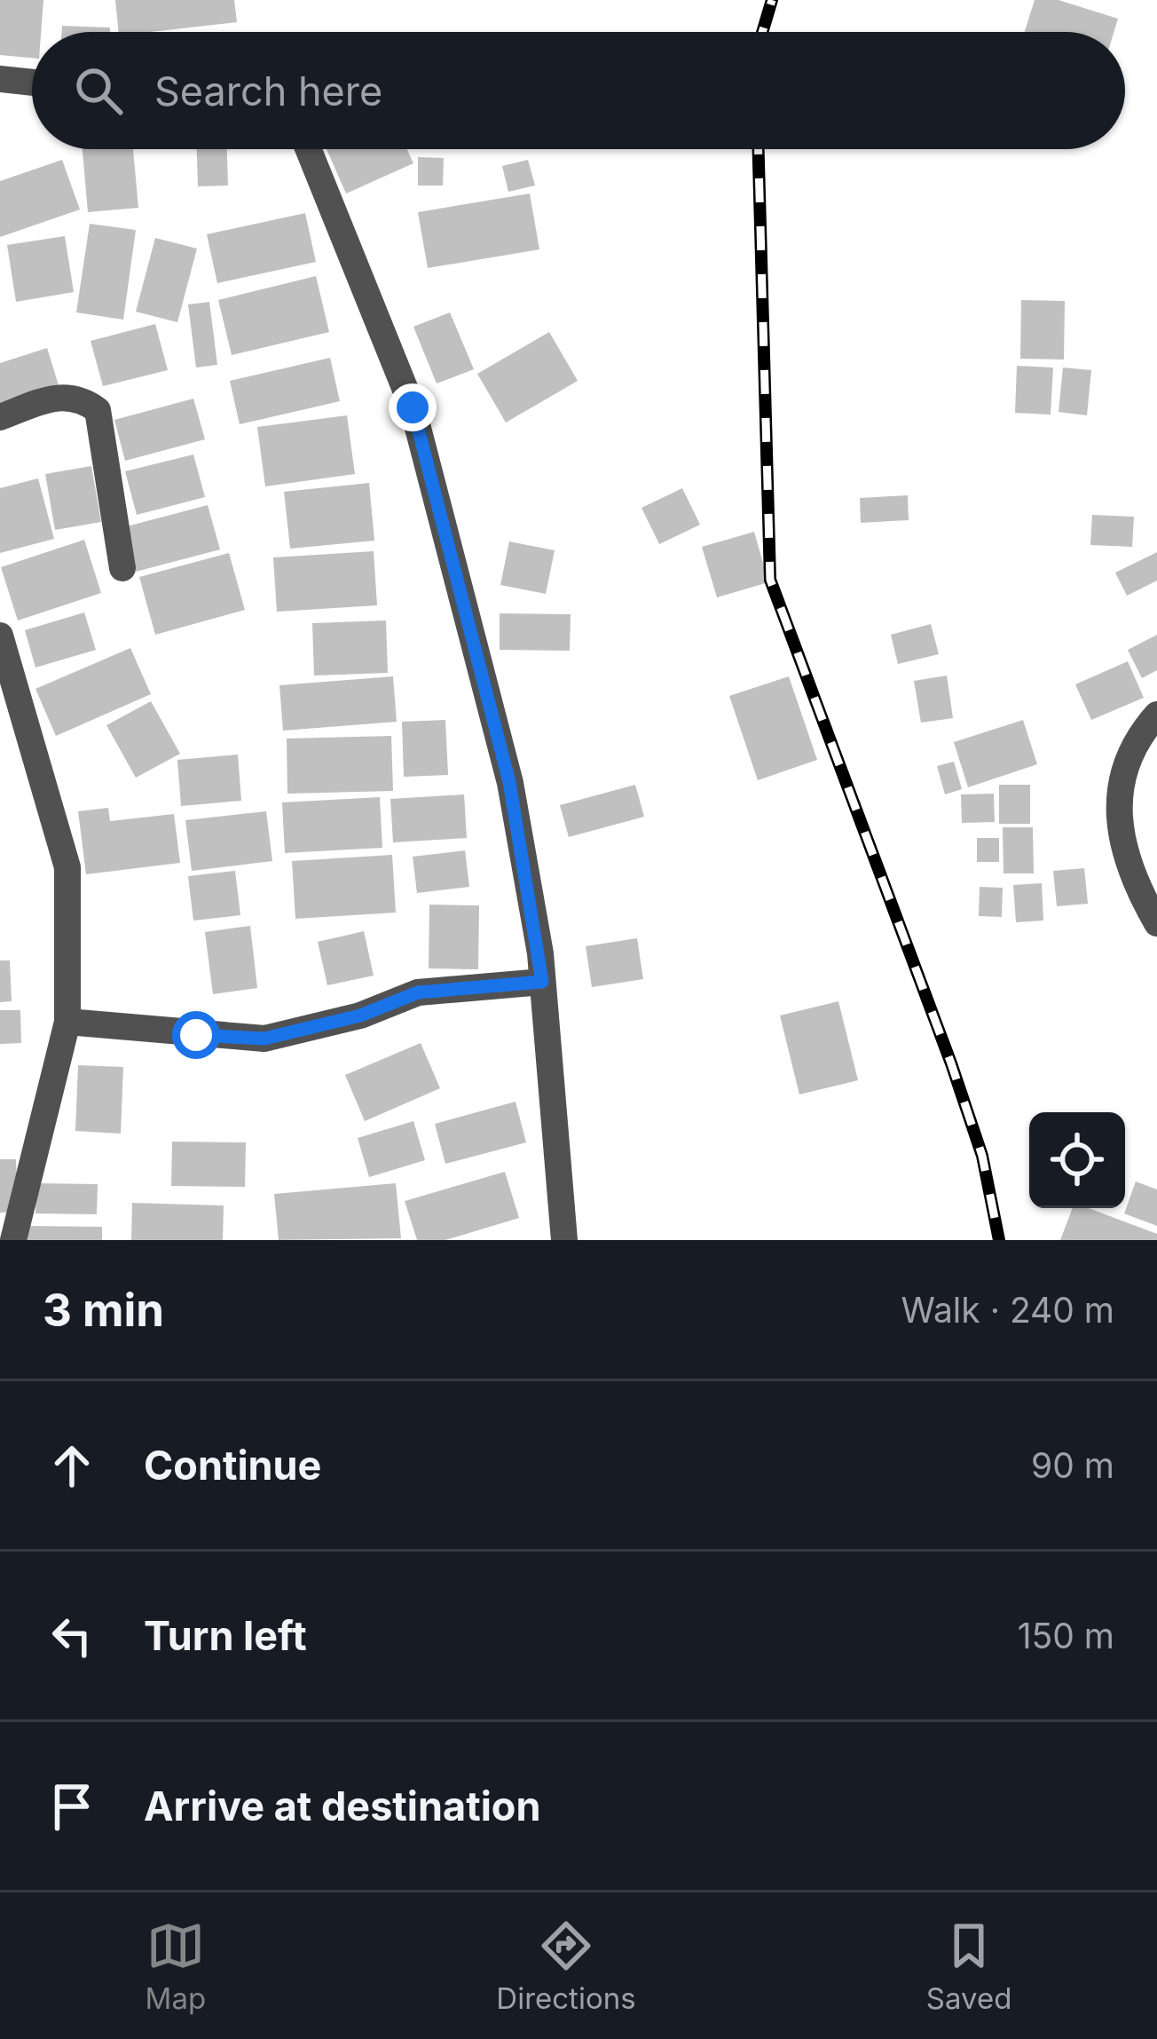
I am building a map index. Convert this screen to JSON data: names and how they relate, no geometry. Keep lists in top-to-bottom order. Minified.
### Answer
{"page":{"search":"Search here","heading":["3 min","Walk · 240 m"],"list":[["Continue","90 m"],["Turn left","150 m"],"Arrive at destination"],"nav":["Map","Directions","Saved"]}}
